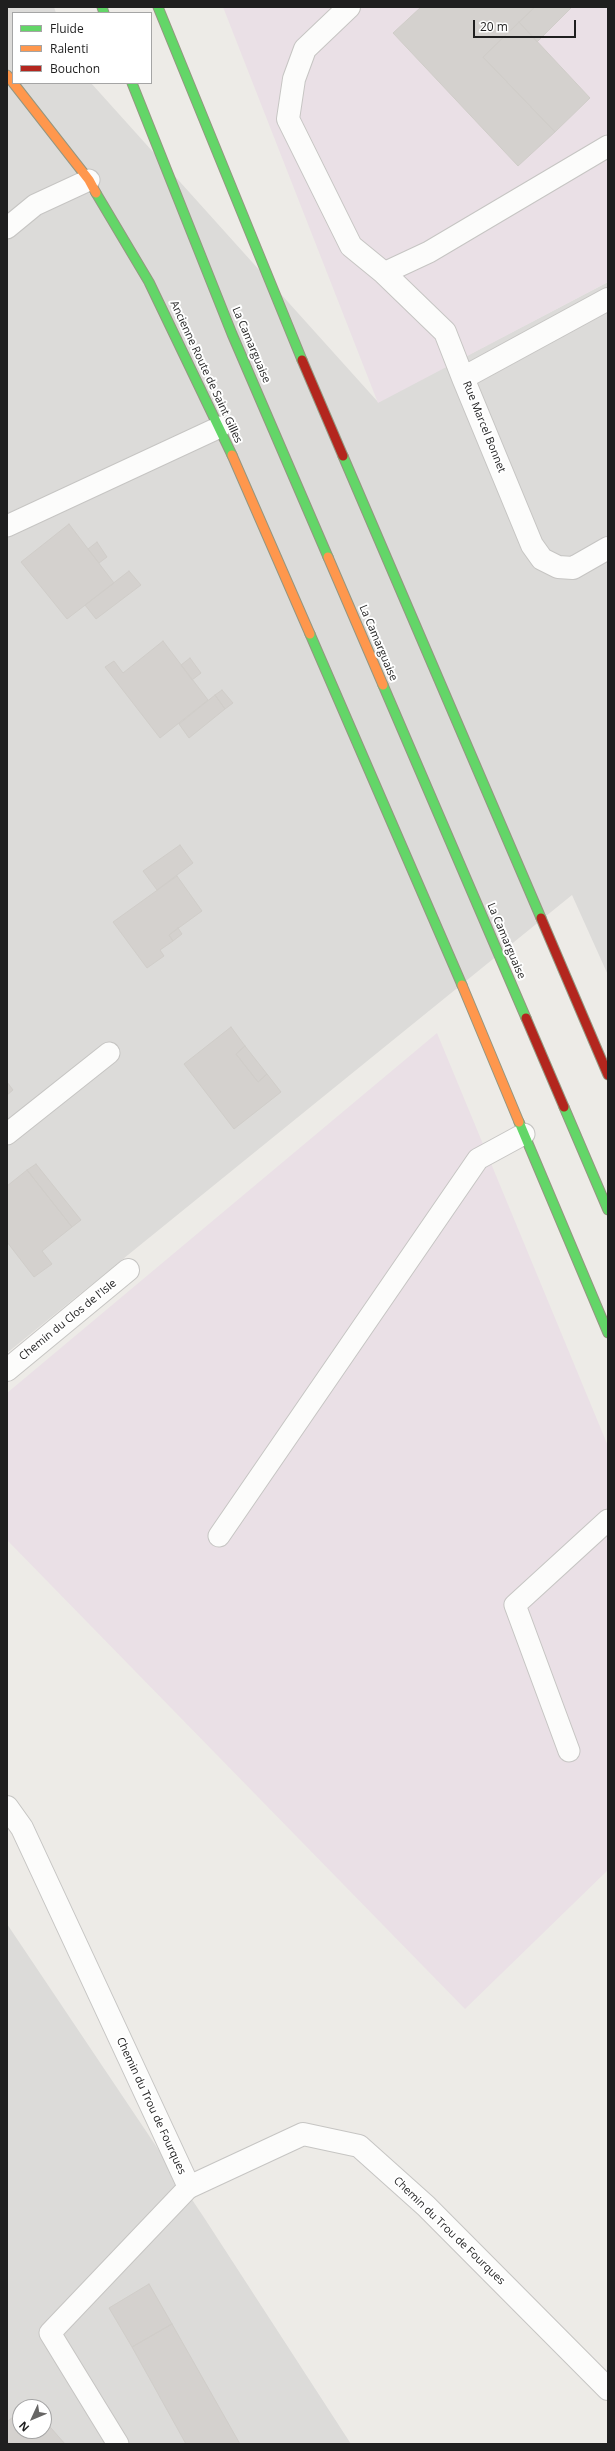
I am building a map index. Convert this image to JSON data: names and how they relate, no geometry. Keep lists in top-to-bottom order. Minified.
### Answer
{"streets":{"main road":["La Camarguaise","Ancienne Route de Saint Gilles"],"street":["Rue Marcel Bonnet","Chemin du Clos de l'Isle","Chemin du Trou de Fourques"]},"legend":["Fluide","Ralenti","Bouchon"],"scale_bar":"20 m","north":"bottom left"}
